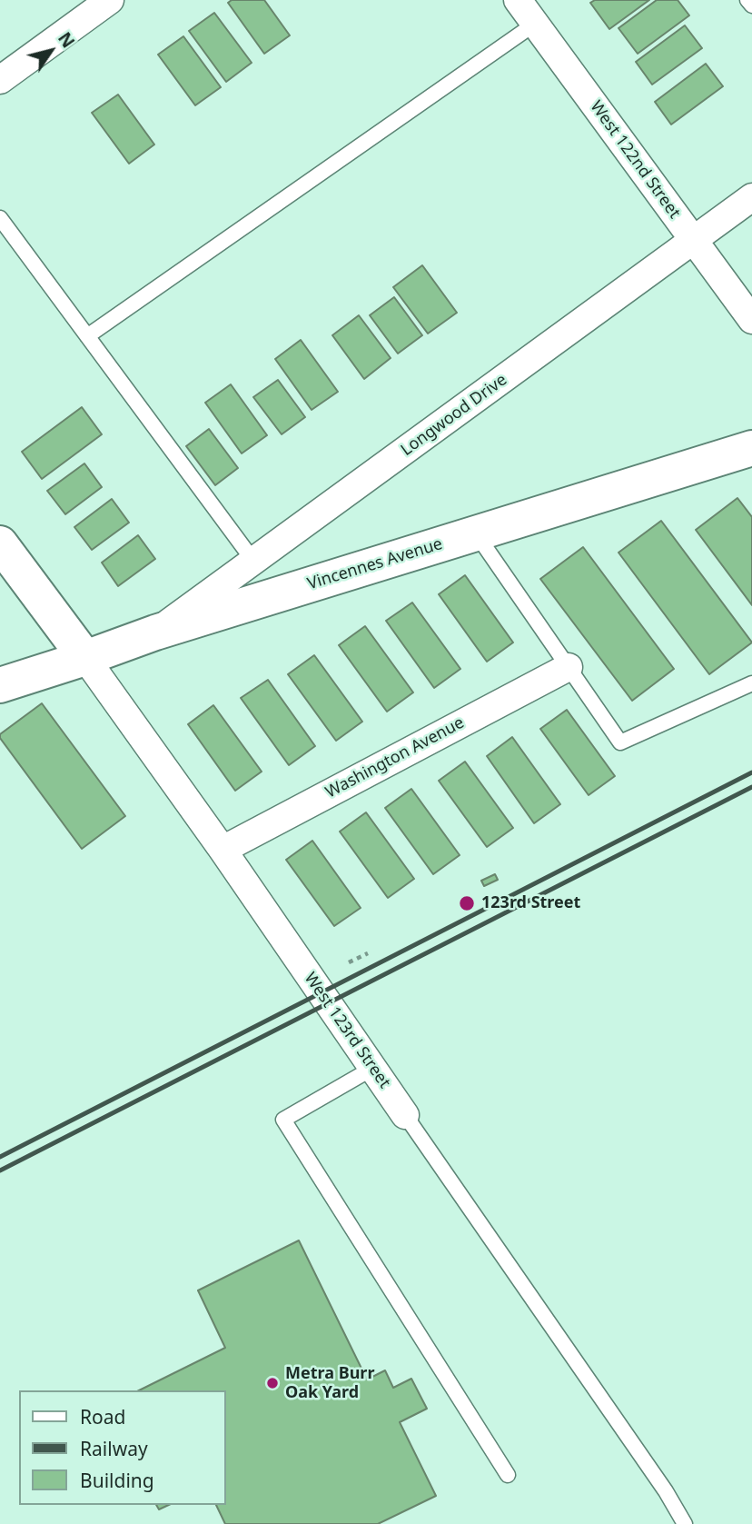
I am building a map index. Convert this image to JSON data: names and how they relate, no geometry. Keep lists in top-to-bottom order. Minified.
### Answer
{"streets":{"main road":["Vincennes Avenue","West 123rd Street"],"street":["West 122nd Street","Longwood Drive","Washington Avenue"]},"crossings":[["West 122nd Street","Longwood Drive"],["Longwood Drive","Vincennes Avenue"],["Vincennes Avenue","West 123rd Street"],["Washington Avenue","West 123rd Street"]],"places":["123rd Street","Metra Burr Oak Yard"],"legend":["Road","Railway","Building"],"north":"top right"}
